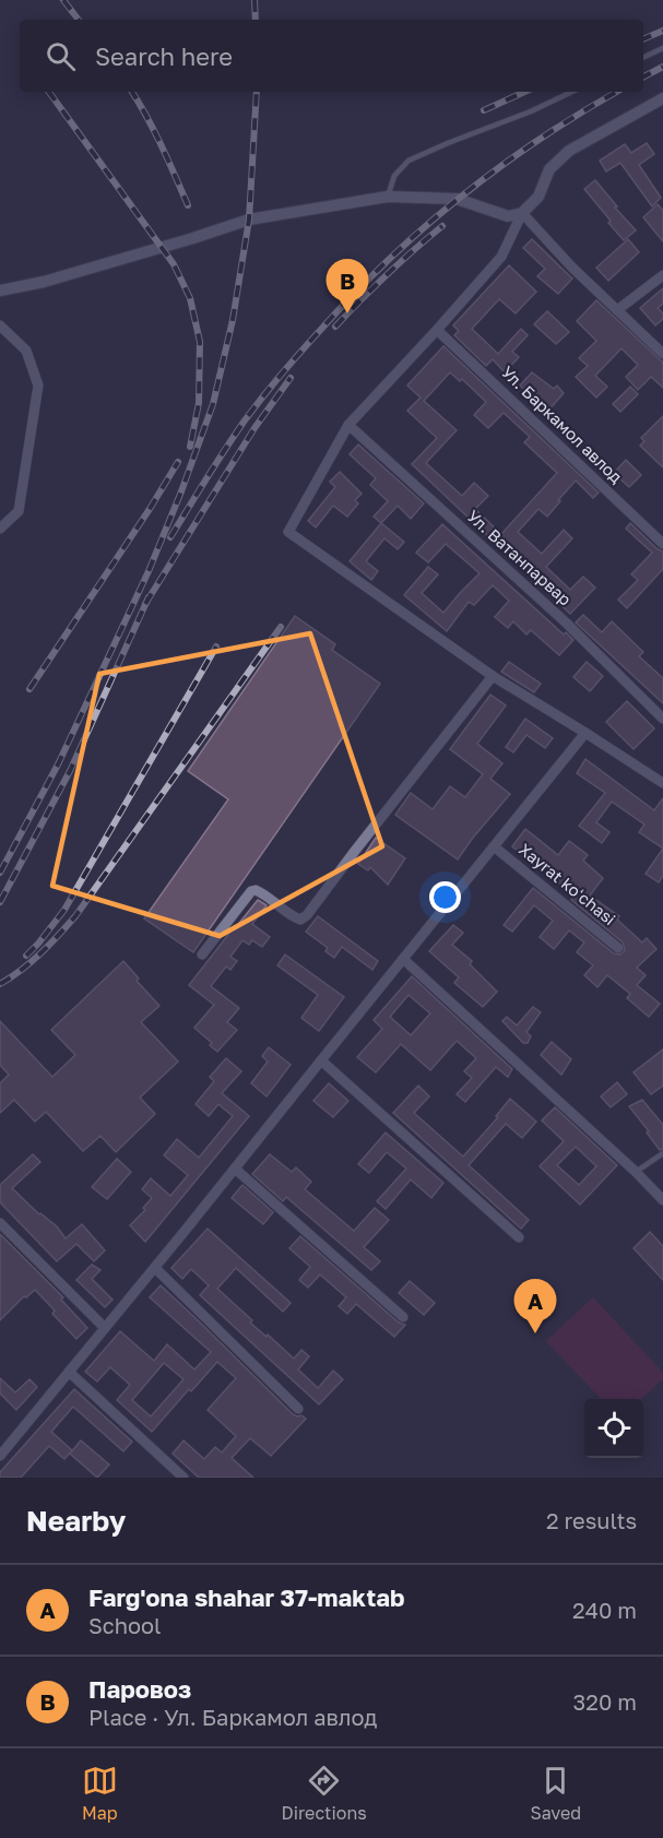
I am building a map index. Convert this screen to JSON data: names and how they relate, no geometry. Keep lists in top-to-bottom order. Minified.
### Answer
{"streets":{"street":["Ул. Баркамол авлод","Ул. Ватанпарвар","Xayrat koʻchasi"]},"page":{"search":"Search here","pins":["B","A"],"heading":["Nearby","2 results"],"list":[{"mark":"A","name":"Farg'ona shahar 37-maktab","note":"School","value":"240 m"},{"mark":"B","name":"Паровоз","note":"Place · Ул. Баркамол авлод","value":"320 m"}],"nav":["Map","Directions","Saved"]}}
